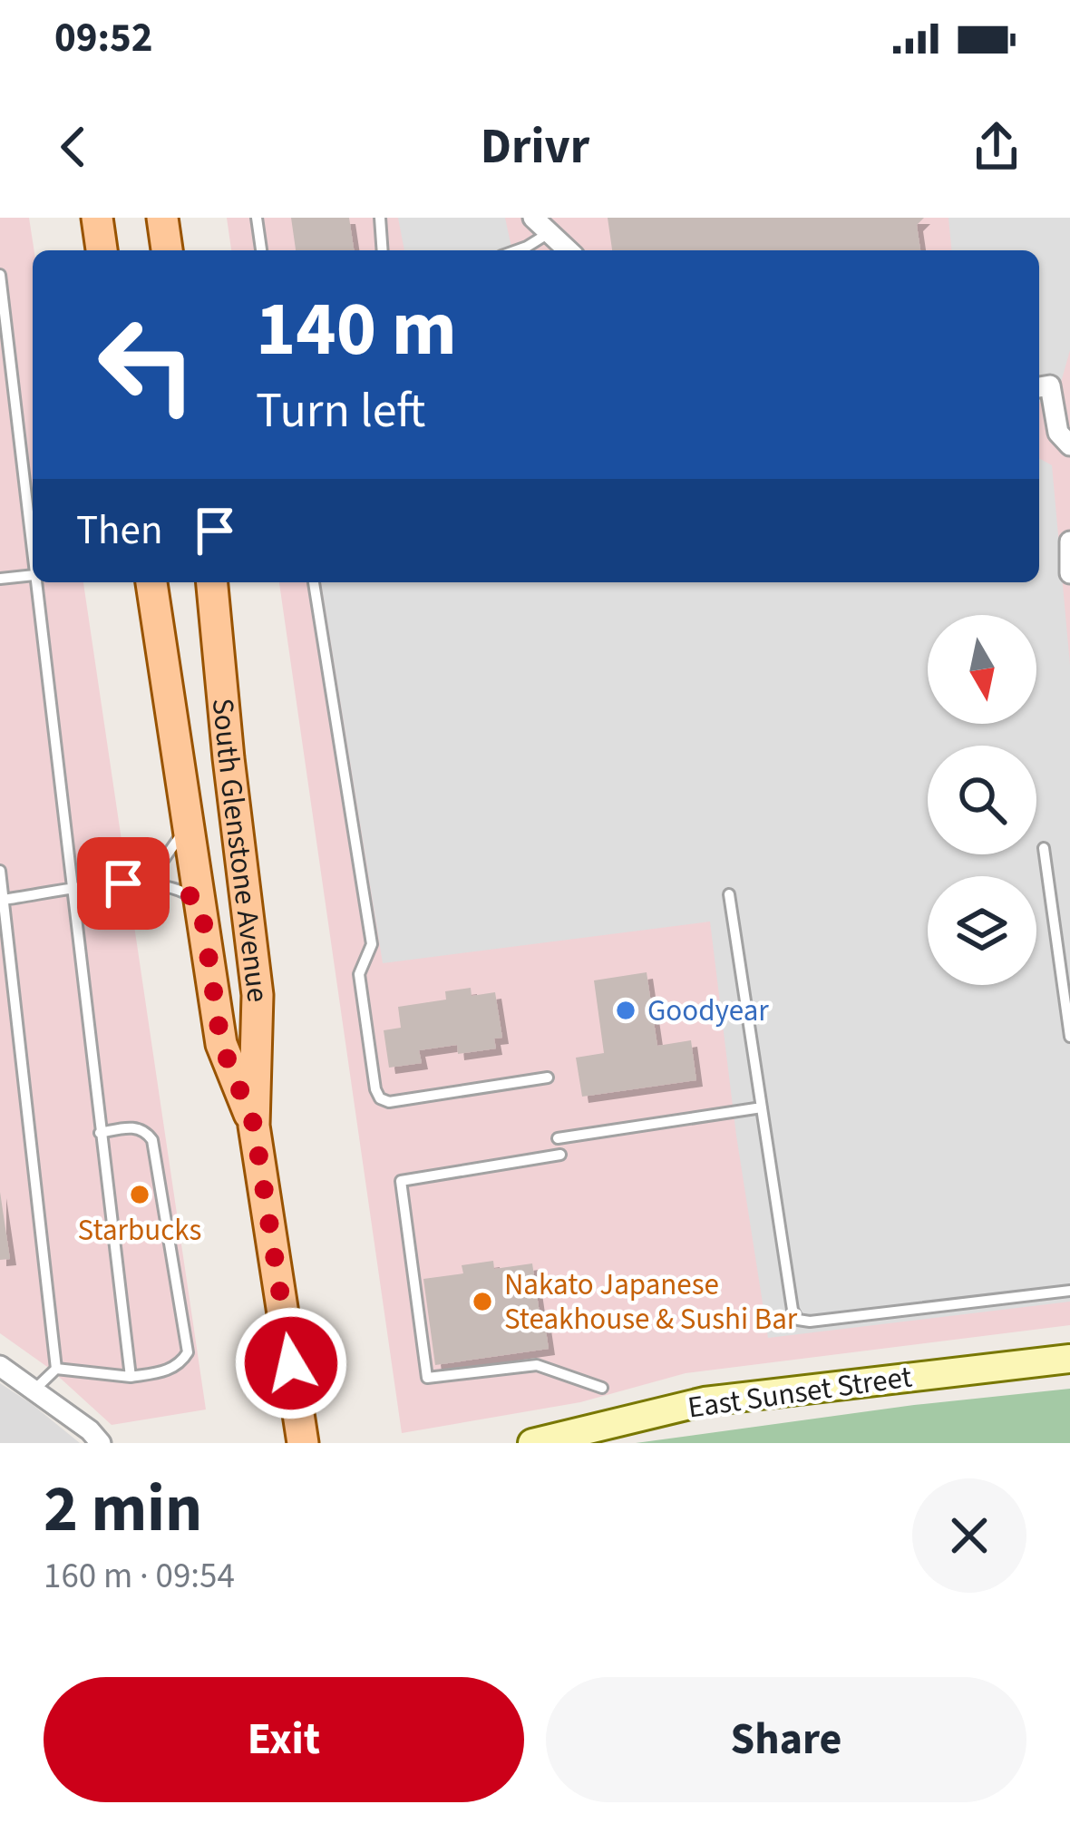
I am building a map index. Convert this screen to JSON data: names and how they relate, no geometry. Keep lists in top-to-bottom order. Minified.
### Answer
{"streets":{"main road":["South Glenstone Avenue","East Sunset Street"]},"places":["Goodyear","Starbucks","Nakato Japanese Steakhouse & Sushi Bar"],"north":"bottom","page":{"status":"09:52","header":"Drivr","turn":["140 m","Turn left"],"then":"Then","heading":["2 min","160 m · 09:54"],"buttons":["Exit","Share"]}}
